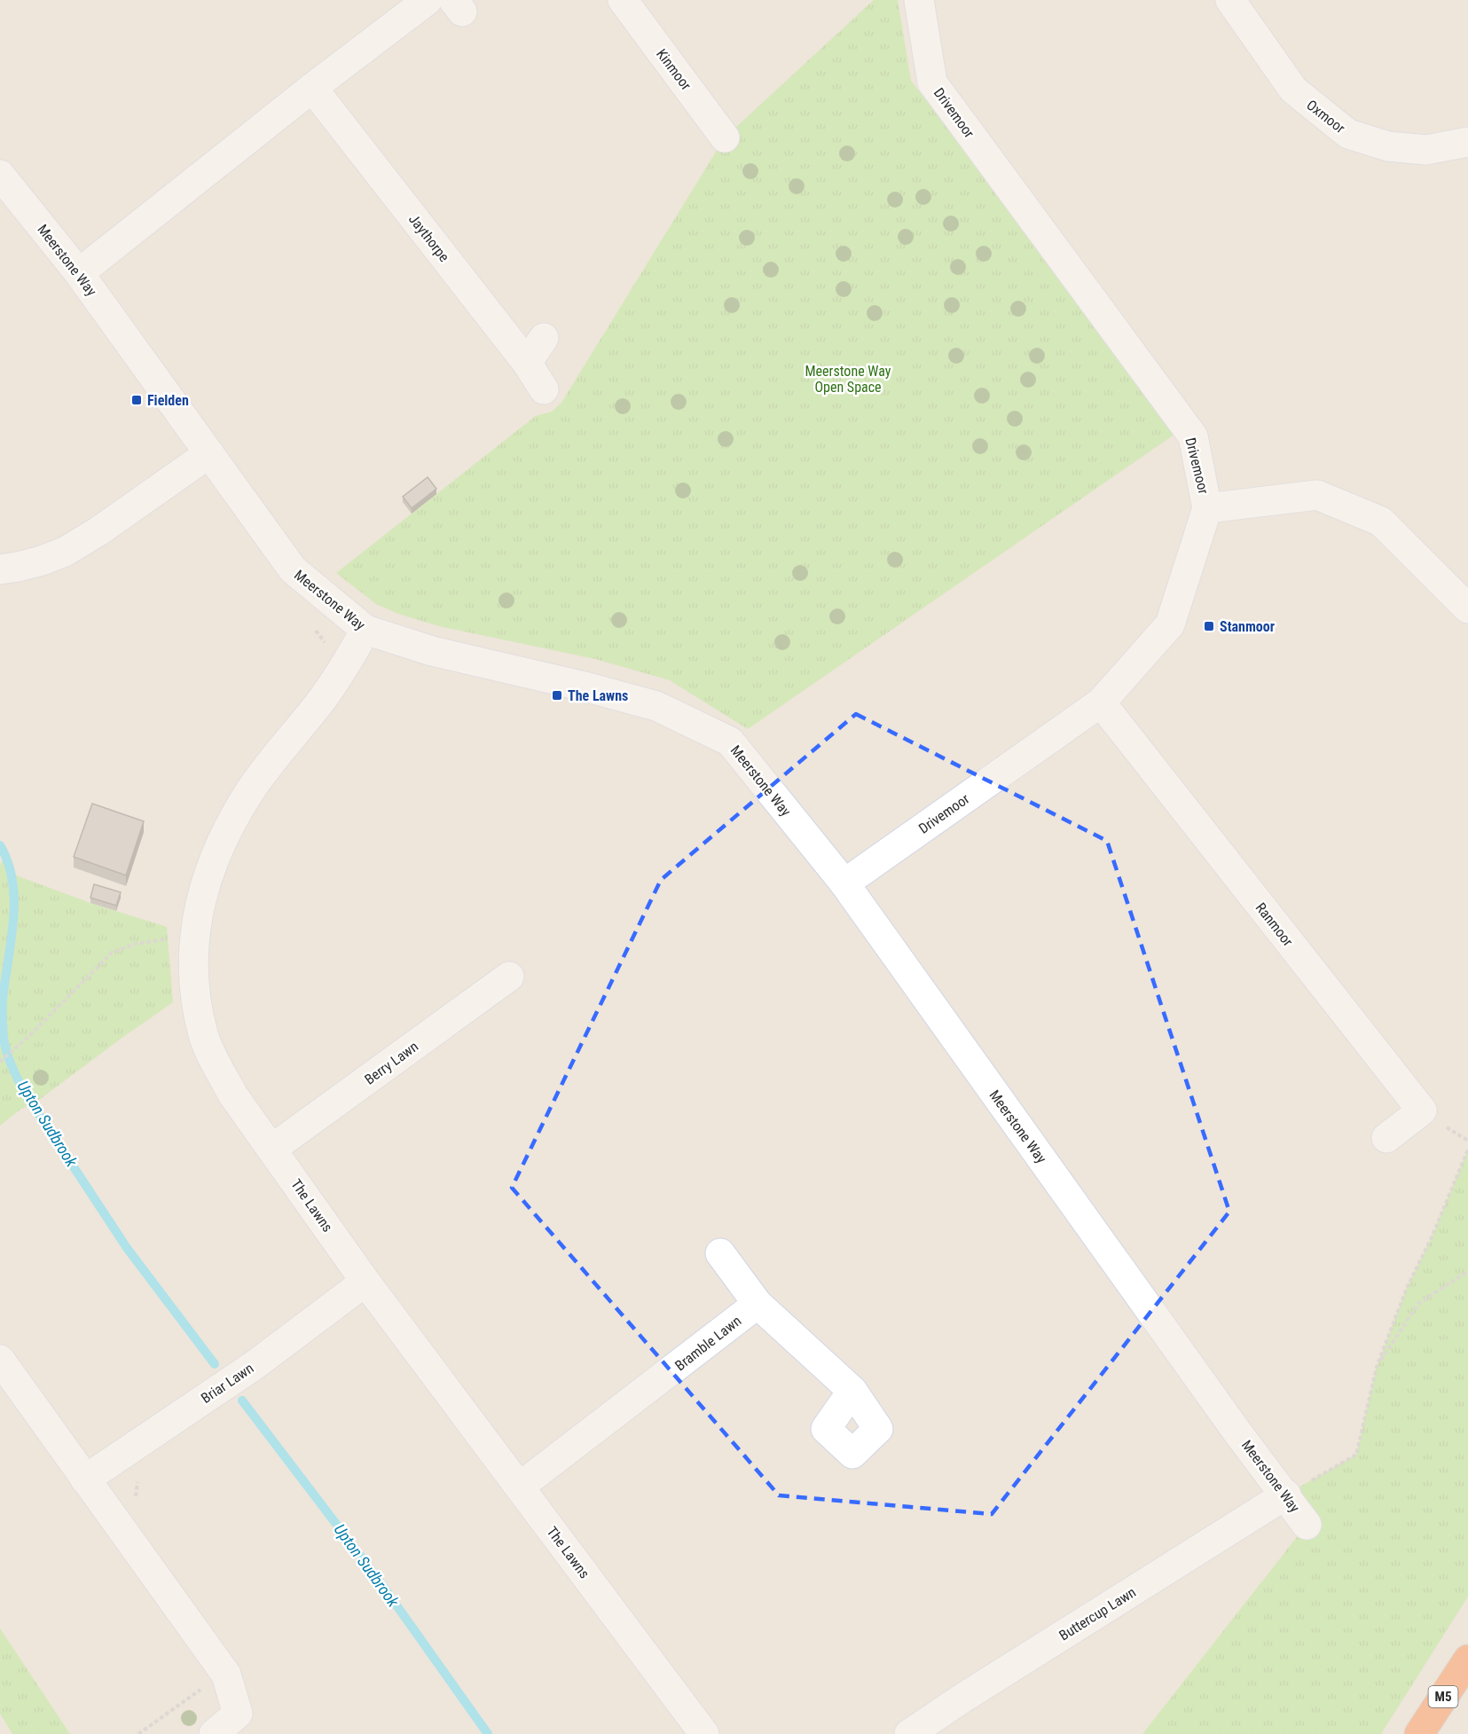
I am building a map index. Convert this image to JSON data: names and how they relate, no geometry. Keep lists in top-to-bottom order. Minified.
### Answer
{"streets":{"highway":["M5"],"street":["Kinmoor","Drivemoor","Oxmoor","Jaythorpe","Meerstone Way","Ranmoor","Berry Lawn","The Lawns","Bramble Lawn","Briar Lawn","Buttercup Lawn"]},"crossings":[["Drivemoor","Meerstone Way"],["Drivemoor","Ranmoor"],["Meerstone Way","The Lawns"],["Meerstone Way","Buttercup Lawn"],["Berry Lawn","The Lawns"],["The Lawns","Bramble Lawn"],["The Lawns","Briar Lawn"]],"water":["Upton Sudbrook"],"parks":["Meerstone Way Open Space"],"places":{"transit":["Fielden","Stanmoor","The Lawns"]}}
